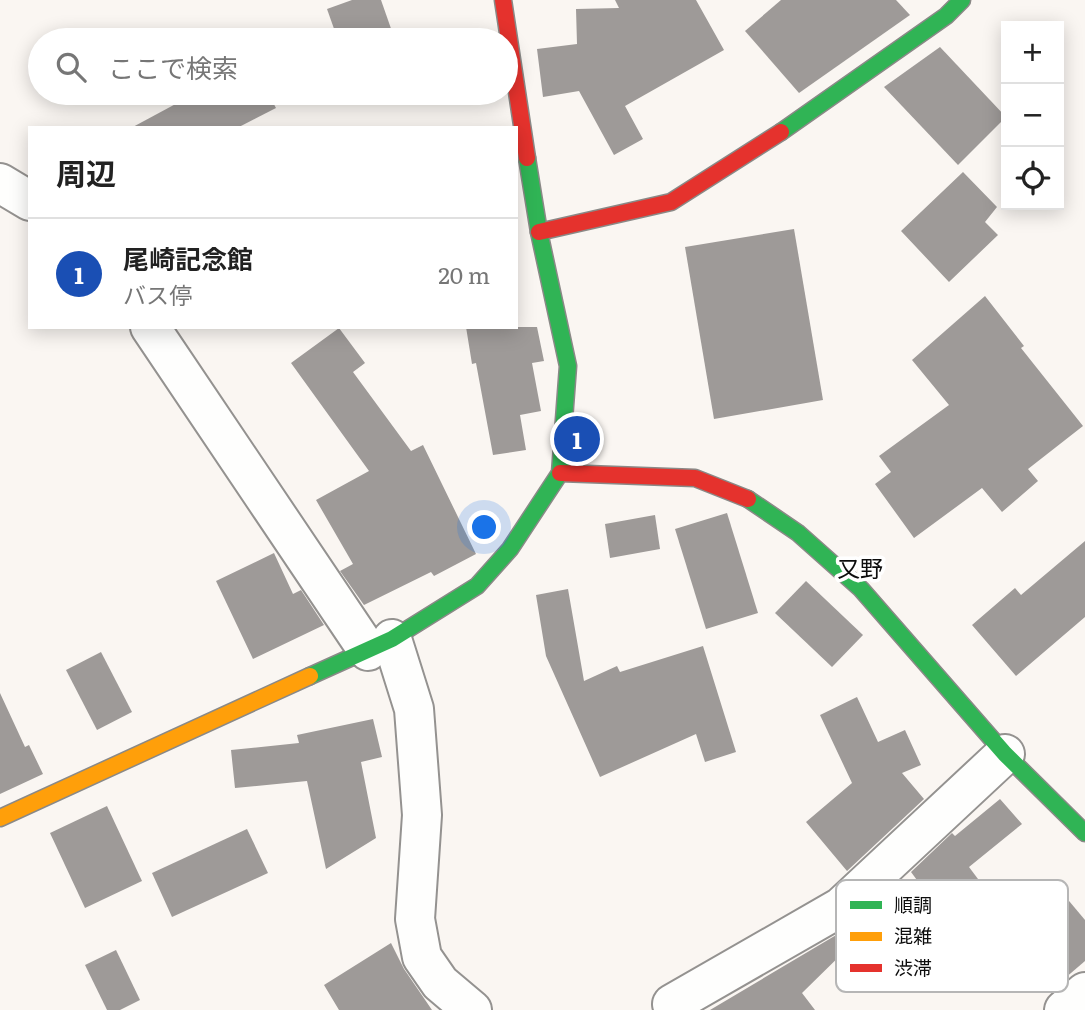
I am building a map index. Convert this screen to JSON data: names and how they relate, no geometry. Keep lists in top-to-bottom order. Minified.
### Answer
{"districts":["又野"],"legend":["順調","混雑","渋滞"],"page":{"map_buttons":["+","−"],"search":"ここで検索","heading":"周辺","list":[{"mark":"1","name":"尾崎記念館","note":"バス停","value":"20 m"}],"pins":"1"}}
